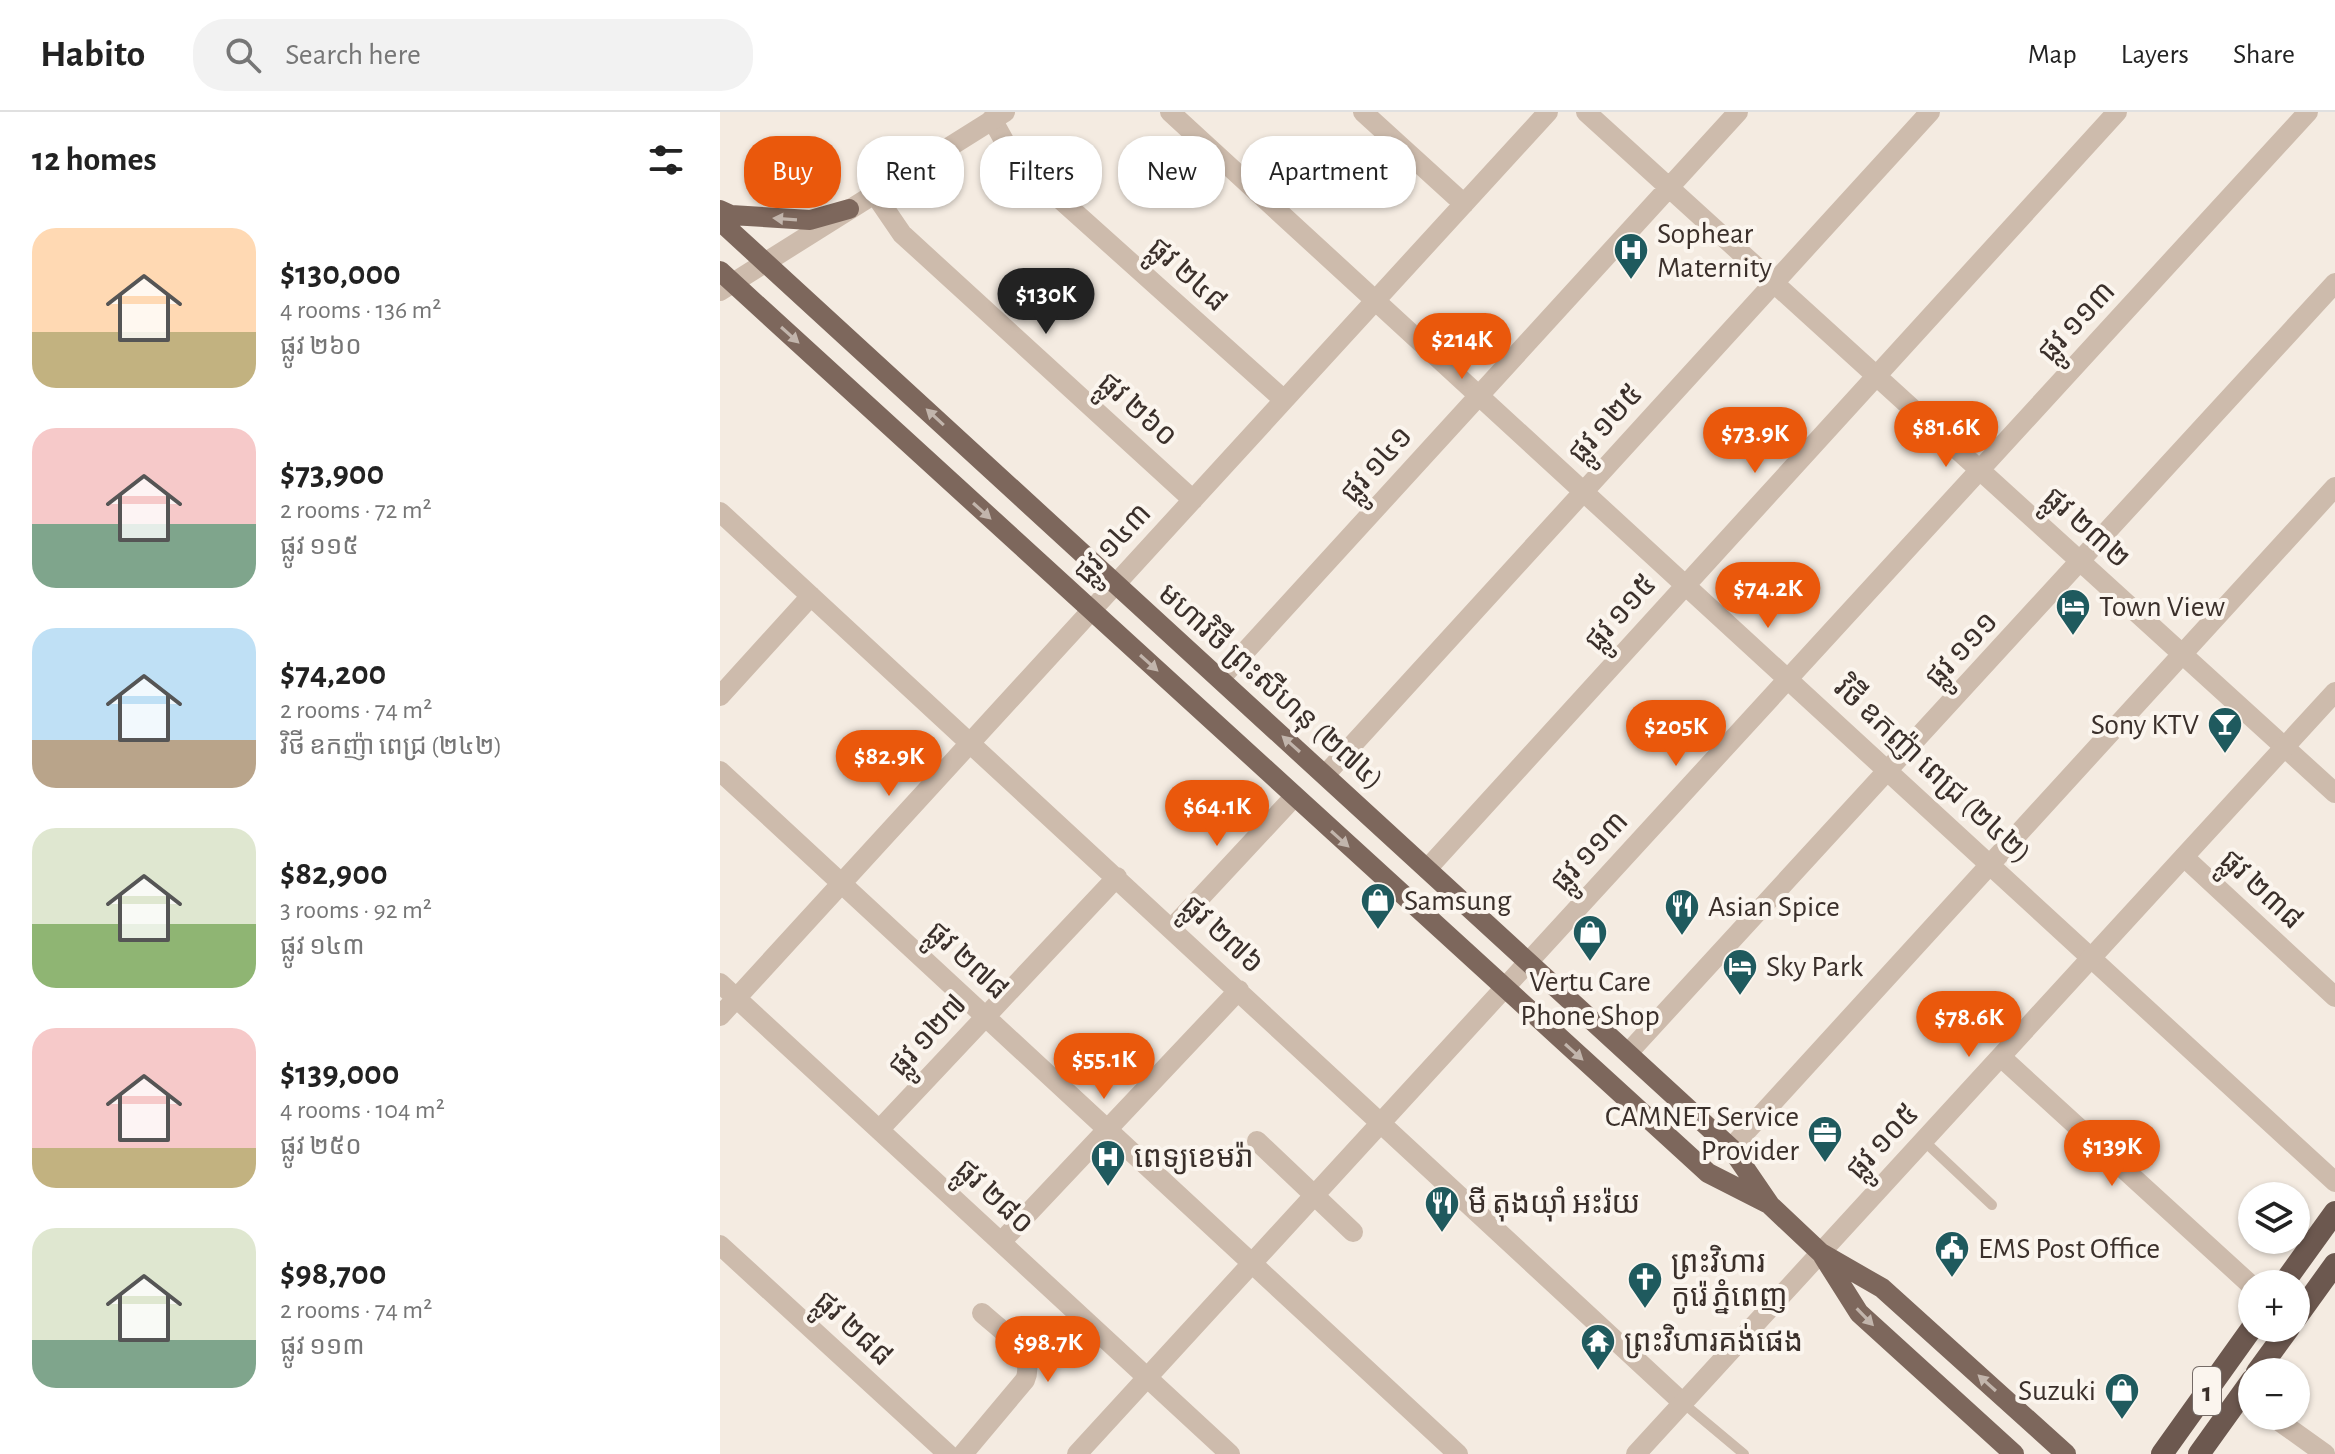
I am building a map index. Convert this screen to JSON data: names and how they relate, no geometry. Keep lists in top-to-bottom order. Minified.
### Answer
{"streets":{"highway":["1"],"main road":["មហាវិថី ព្រះសីហនុ (២៧៤)"],"street":["ផ្លូវ ២៤៨","ផ្លូវ ១១៣","ផ្លូវ ២៦០","ផ្លូវ ១២៥","ផ្លូវ ១៤១","ផ្លូវ ២៣២","ផ្លូវ ១៤៣","ផ្លូវ ១១៥","ផ្លូវ ១១១","វិថី ឧកញ៉ា ពេជ្រ (២៤២)","ផ្លូវ ២៣៨","ផ្លូវ ២៧៦","ផ្លូវ ២៧៨","ផ្លូវ ១២៧","ផ្លូវ ១០៥","ផ្លូវ ២៨០","ផ្លូវ ២៨៨"]},"crossings":[["ផ្លូវ ២៤៨","ផ្លូវ ១៤៣"],["ផ្លូវ ១១៣","ផ្លូវ ២៣២"],["ផ្លូវ ១១៣","មហាវិថី ព្រះសីហនុ (២៧៤)"],["ផ្លូវ ១១៣","វិថី ឧកញ៉ា ពេជ្រ (២៤២)"],["ផ្លូវ ១១៣","ផ្លូវ ២៧៦"],["ផ្លូវ ១១៣","ផ្លូវ ២៧៨"],["ផ្លូវ ១១៣","ផ្លូវ ២៨០"],["ផ្លូវ ២៦០","ផ្លូវ ១៤៣"],["ផ្លូវ ១២៥","ផ្លូវ ២៣២"],["ផ្លូវ ១២៥","មហាវិថី ព្រះសីហនុ (២៧៤)"],["ផ្លូវ ១២៥","វិថី ឧកញ៉ា ពេជ្រ (២៤២)"],["ផ្លូវ ១៤១","ផ្លូវ ២៣២"],["ផ្លូវ ១៤១","មហាវិថី ព្រះសីហនុ (២៧៤)"],["ផ្លូវ ១៤១","វិថី ឧកញ៉ា ពេជ្រ (២៤២)"],["ផ្លូវ ២៣២","ផ្លូវ ១១៥"],["ផ្លូវ ២៣២","ផ្លូវ ១១១"],["ផ្លូវ ២៣២","ផ្លូវ ១០៥"],["ផ្លូវ ១៤៣","មហាវិថី ព្រះសីហនុ (២៧៤)"],["ផ្លូវ ១៤៣","វិថី ឧកញ៉ា ពេជ្រ (២៤២)"],["ផ្លូវ ១៤៣","ផ្លូវ ២៧៦"],["ផ្លូវ ១៤៣","ផ្លូវ ២៧៨"],["ផ្លូវ ១៤៣","ផ្លូវ ២៨០"],["ផ្លូវ ១១៥","មហាវិថី ព្រះសីហនុ (២៧៤)"],["ផ្លូវ ១១៥","វិថី ឧកញ៉ា ពេជ្រ (២៤២)"],["ផ្លូវ ១១១","មហាវិថី ព្រះសីហនុ (២៧៤)"],["ផ្លូវ ១១១","វិថី ឧកញ៉ា ពេជ្រ (២៤២)"],["មហាវិថី ព្រះសីហនុ (២៧៤)","ផ្លូវ ១០៥"],["វិថី ឧកញ៉ា ពេជ្រ (២៤២)","ផ្លូវ ១០៥"],["ផ្លូវ ២៣៨","ផ្លូវ ១០៥"],["ផ្លូវ ២៧៦","ផ្លូវ ១២៧"],["ផ្លូវ ២៧៦","ផ្លូវ ១០៥"],["ផ្លូវ ២៧៨","ផ្លូវ ១២៧"],["ផ្លូវ ១២៧","ផ្លូវ ២៨០"]],"places":{"hospital":["Sophear Maternity","ពេទ្យខេមរ៉ា"],"hotel":["Town View","Sky Park"],"bar":["Sony KTV"],"shop":["Samsung","Vertu Care Phone Shop","Suzuki"],"restaurant":["Asian Spice","មី តុងយ៉ាំ អះរ៉យ"],"office":["CAMNET Service Provider"],"public building":["EMS Post Office"],"church":["ព្រះវិហារ កូរ៉េ ភ្នំពេញ"],"temple":["ព្រះវិហារគង់ផេង"]},"page":{"header":"Habito","search":"Search here","nav":["Map","Layers","Share"],"heading":"12 homes","chip":["Buy","Rent","Filters","New","Apartment"],"list":[{"name":"$130,000","note":"4 rooms · 136 m² · ផ្លូវ ២៦០"},{"name":"$73,900","note":"2 rooms · 72 m² · ផ្លូវ ១១៥"},{"name":"$74,200","note":"2 rooms · 74 m² · វិថី ឧកញ៉ា ពេជ្រ (២៤២)"},{"name":"$82,900","note":"3 rooms · 92 m² · ផ្លូវ ១៤៣"},{"name":"$139,000","note":"4 rooms · 104 m² · ផ្លូវ ២៥០"},{"name":"$98,700","note":"2 rooms · 74 m² · ផ្លូវ ១១៣"}],"price":["$130K","$214K","$81.6K","$73.9K","$74.2K","$205K","$82.9K","$64.1K","$78.6K","$55.1K","$139K","$98.7K"],"map_buttons":["+","−"]}}
